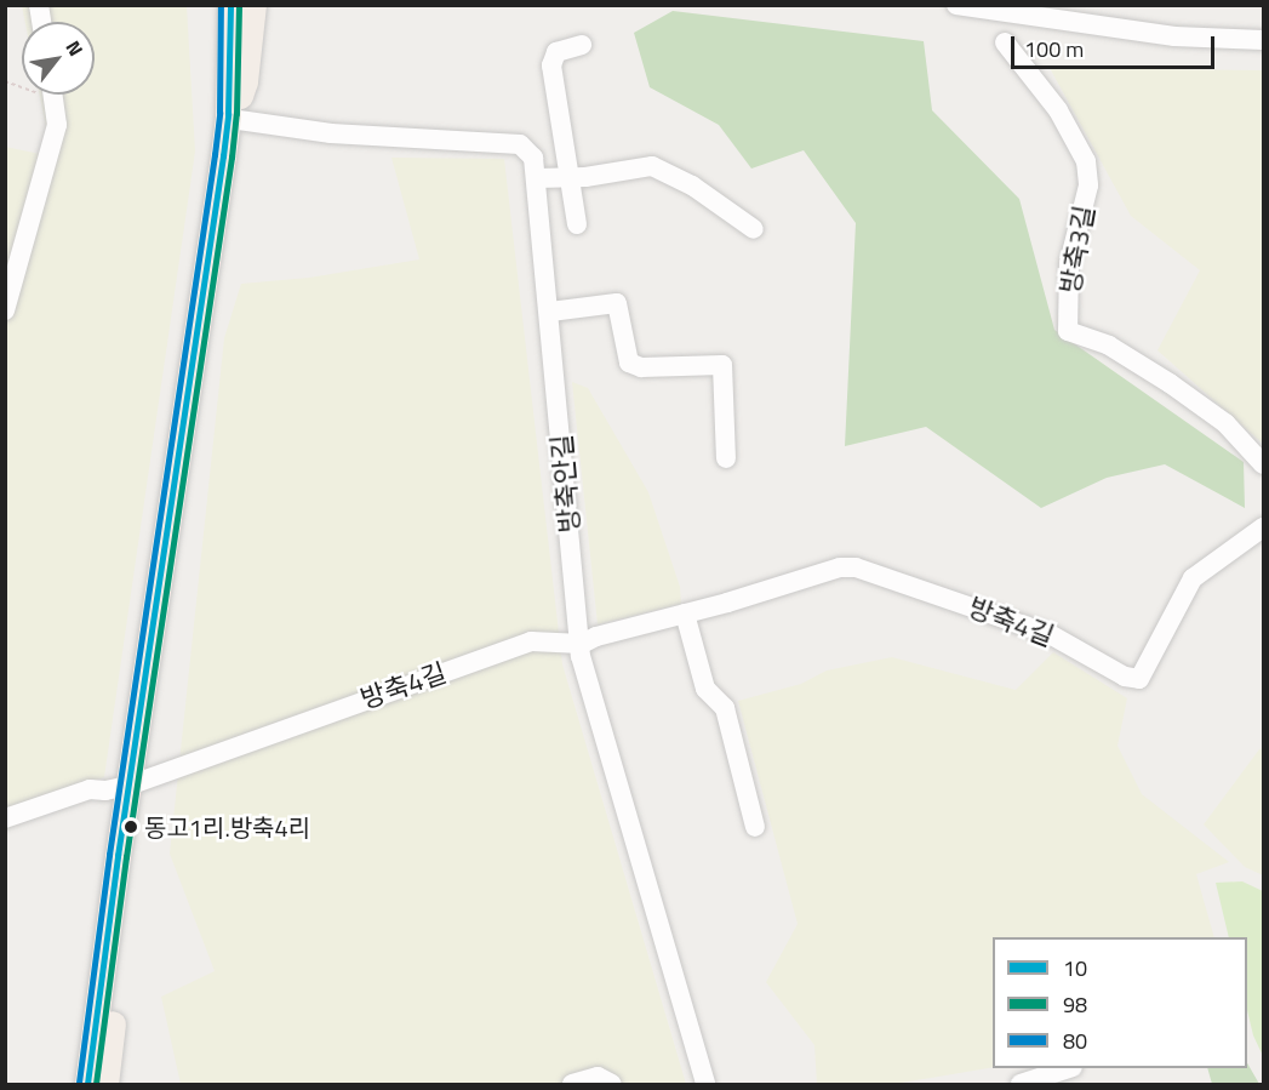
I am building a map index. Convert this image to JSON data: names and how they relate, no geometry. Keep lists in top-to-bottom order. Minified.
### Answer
{"streets":{"street":["방축3길","방축안길","방축4길"]},"crossings":[["방축안길","방축4길"]],"places":["동고1리.방축4리"],"lines":["transit line 10","transit line 98","transit line 80"],"legend":["10","98","80"],"scale_bar":"100 m","north":"top right"}
